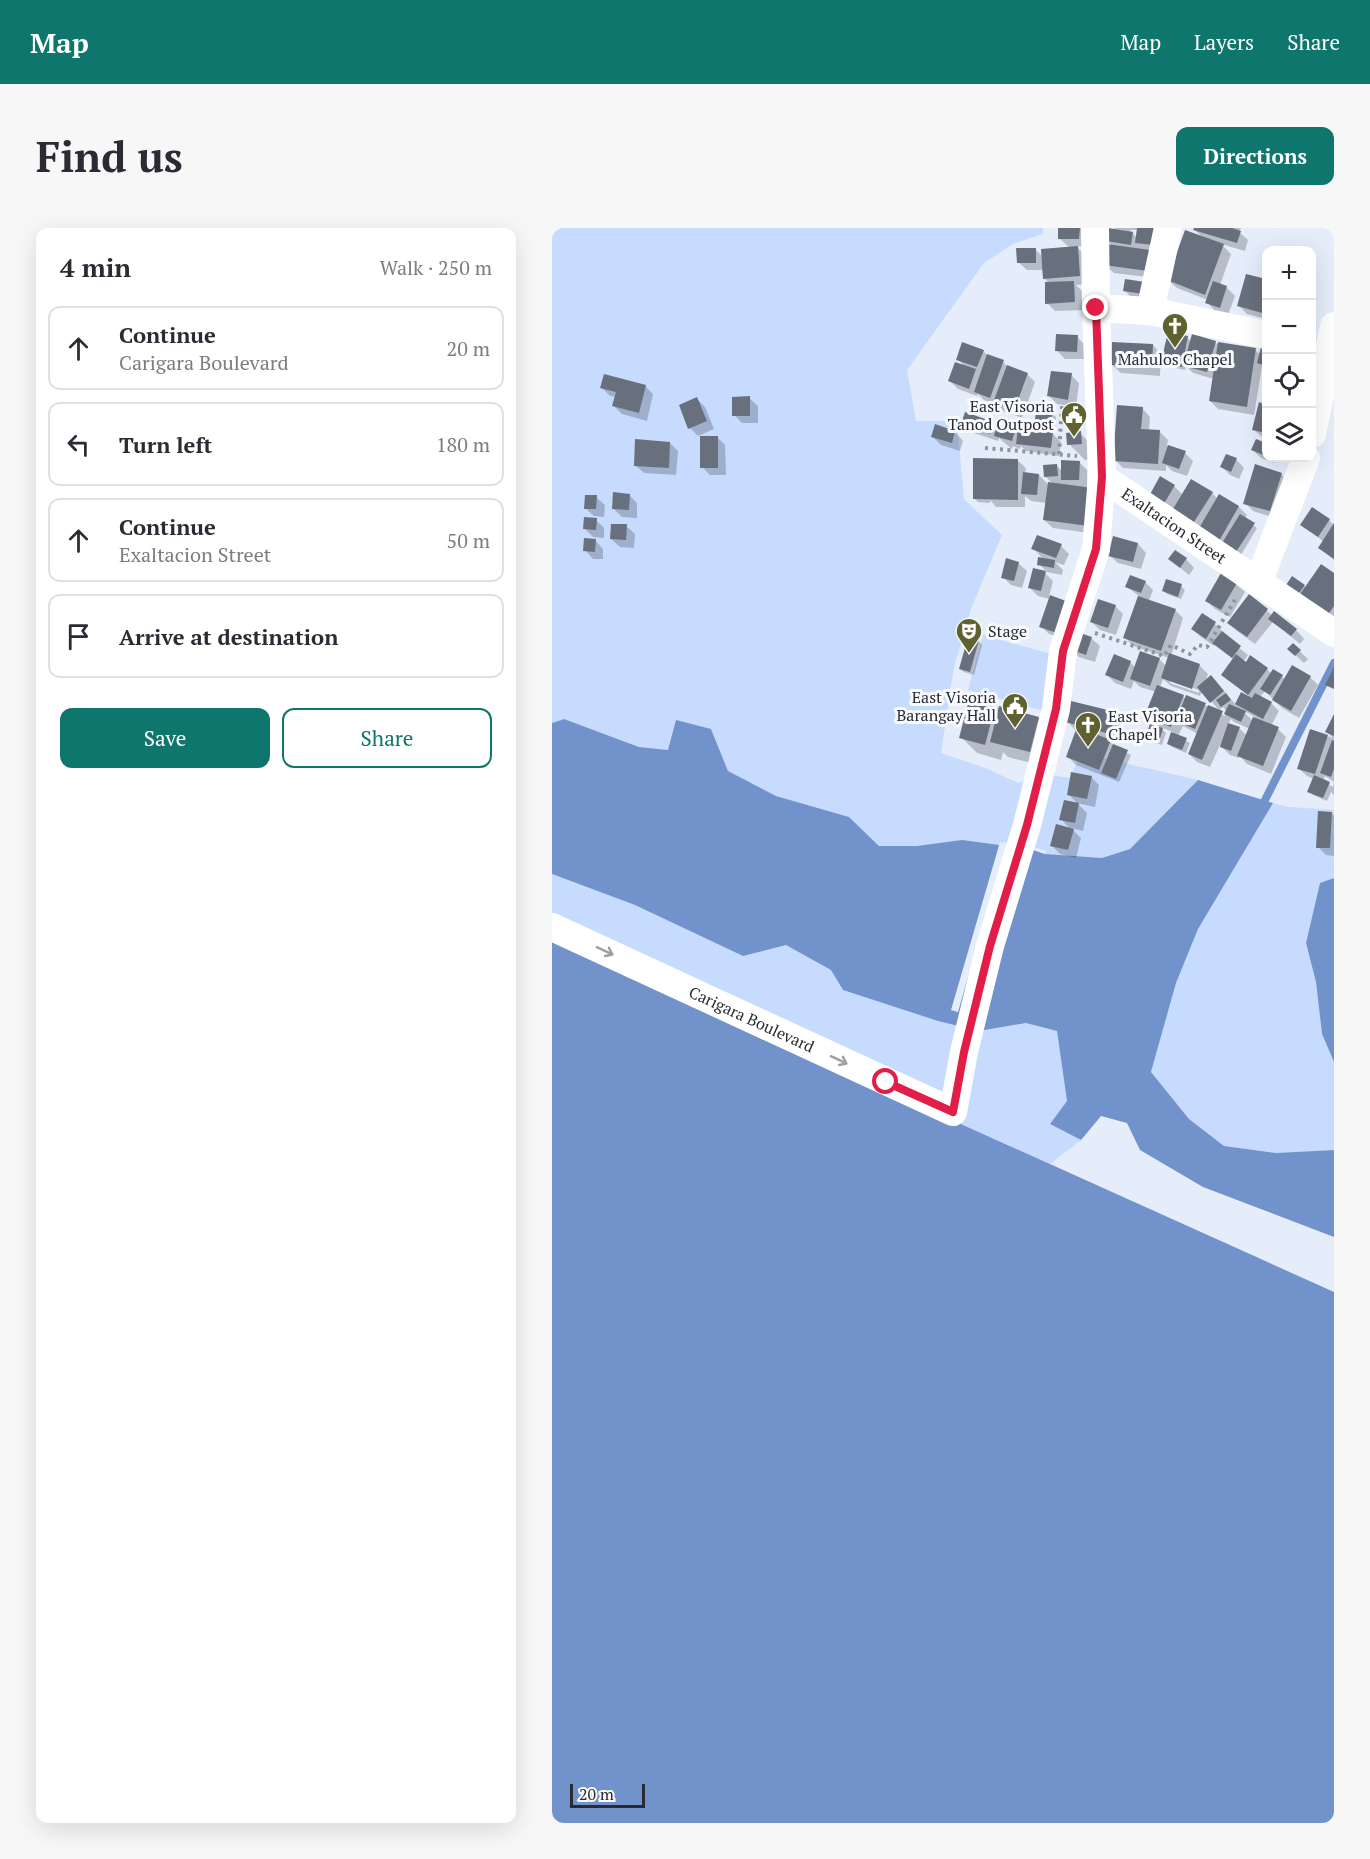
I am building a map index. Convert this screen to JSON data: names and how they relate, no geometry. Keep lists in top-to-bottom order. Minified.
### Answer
{"streets":{"street":["Exaltacion Street","Carigara Boulevard"]},"places":{"church":["Mahulos Chapel","East Visoria Chapel"],"public building":["East Visoria Tanod Outpost","East Visoria Barangay Hall"],"theatre":["Stage"]},"scale_bar":"20 m","page":{"header":"Map","nav":["Map","Layers","Share"],"buttons":["Directions",["Save","Share"]],"title":"Find us","heading":["4 min","Walk · 250 m"],"map_buttons":["+","−"],"list":[["Continue","Carigara Boulevard","20 m"],["Turn left","180 m"],["Continue","Exaltacion Street","50 m"],"Arrive at destination"],"scale":"20 m"}}
